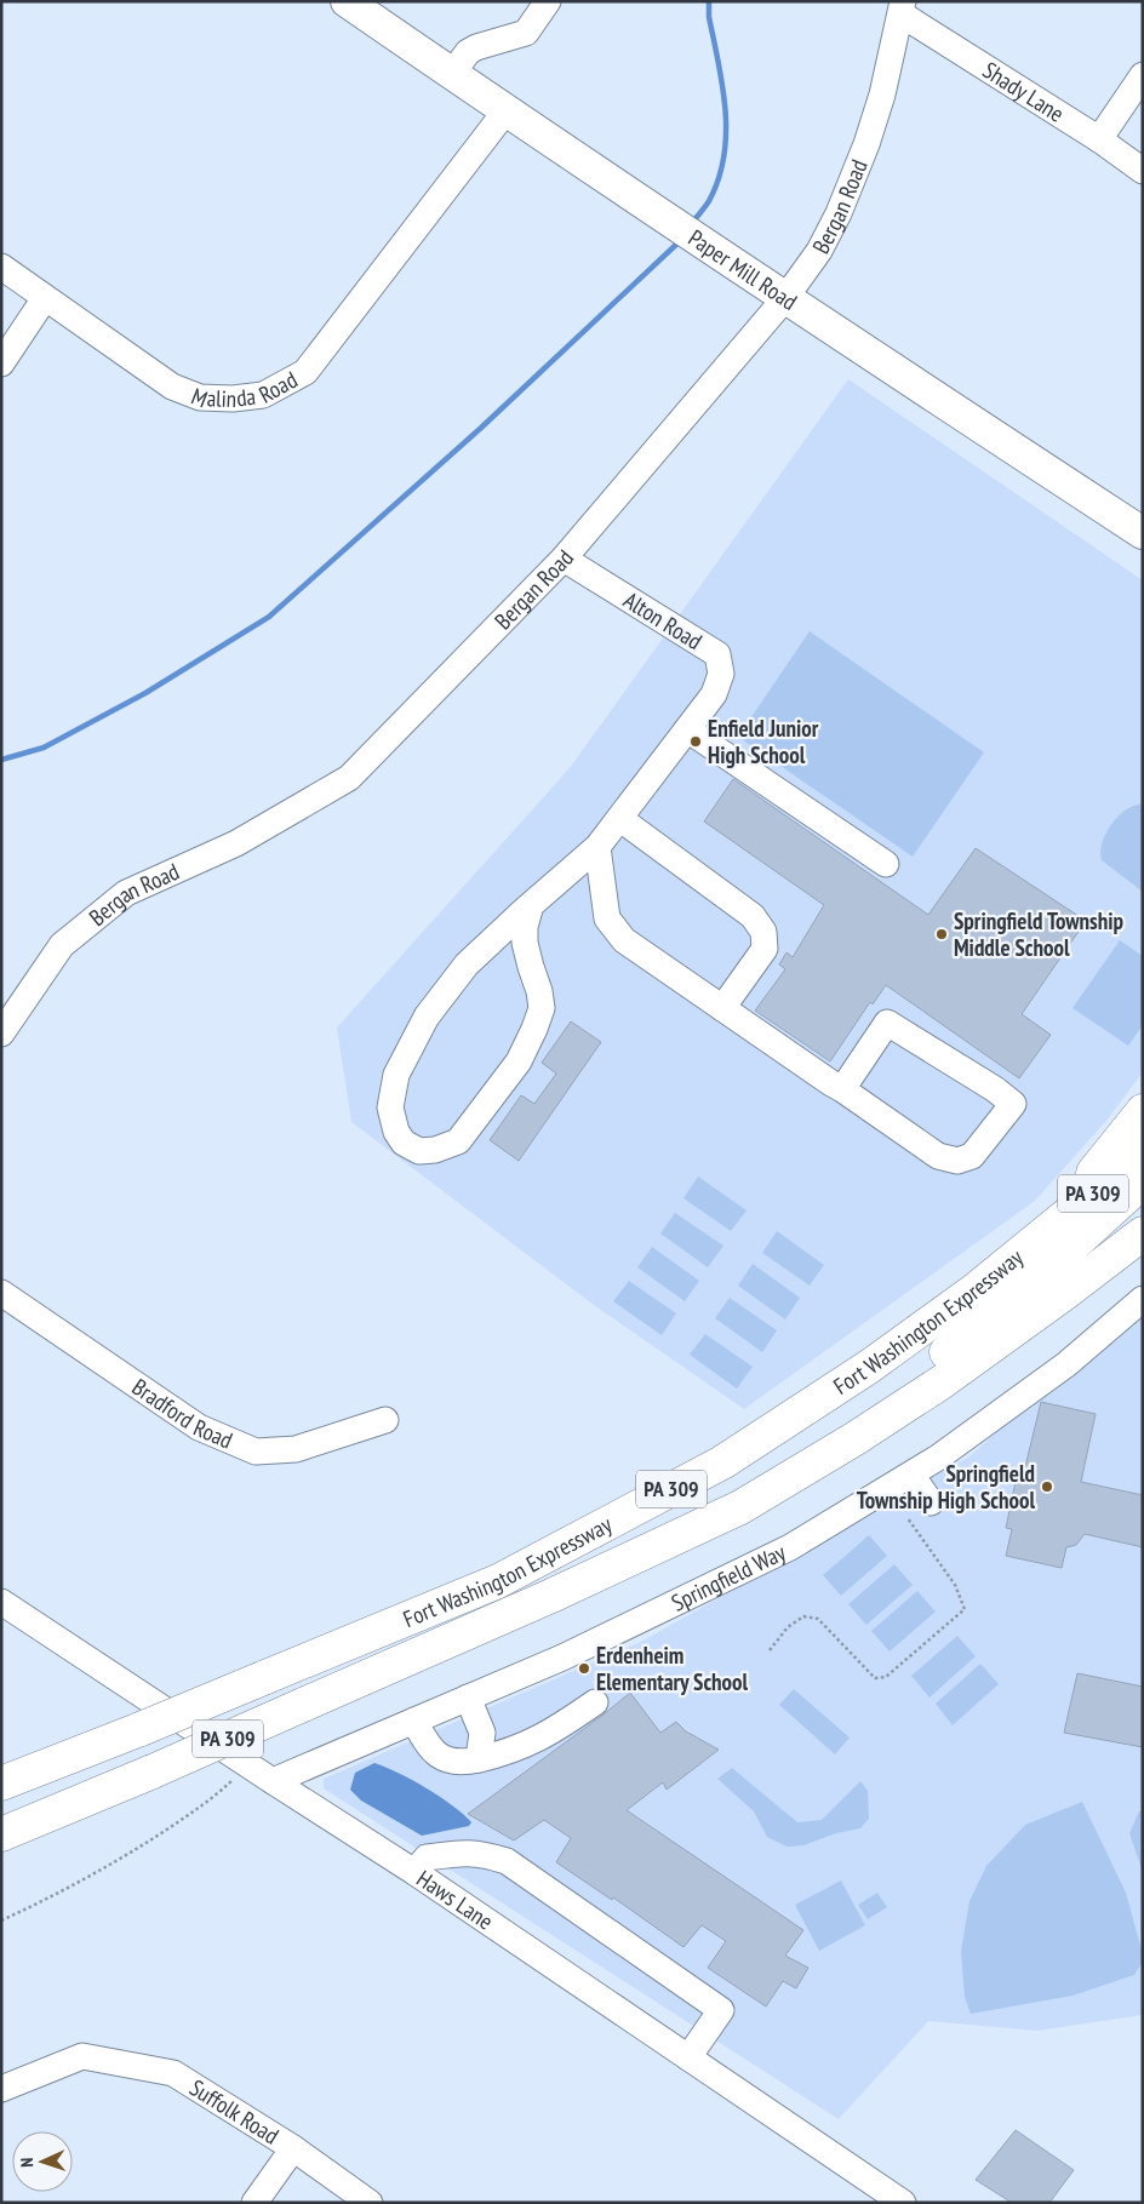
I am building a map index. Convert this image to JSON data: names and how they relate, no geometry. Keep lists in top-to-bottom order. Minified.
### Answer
{"streets":{"highway":["PA 309","Fort Washington Expressway"],"main road":["Paper Mill Road"],"street":["Shady Lane","Bergan Road","Malinda Road","Alton Road","Bradford Road","Springfield Way","Haws Lane","Suffolk Road"]},"crossings":[["Shady Lane","Bergan Road"],["Bergan Road","Paper Mill Road"],["Bergan Road","Alton Road"],["Paper Mill Road","Malinda Road"],["Springfield Way","Haws Lane"]],"places":["Enfield Junior High School","Springfield Township Middle School","Springfield Township High School","Erdenheim Elementary School"],"north":"left"}
